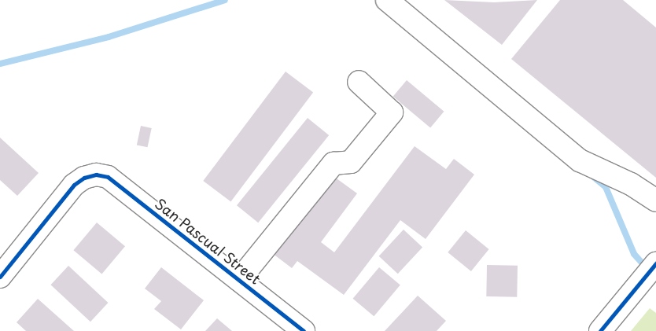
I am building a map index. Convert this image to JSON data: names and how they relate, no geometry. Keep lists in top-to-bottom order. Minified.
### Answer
{"streets":{"street":["San Pascual Street"]}}
